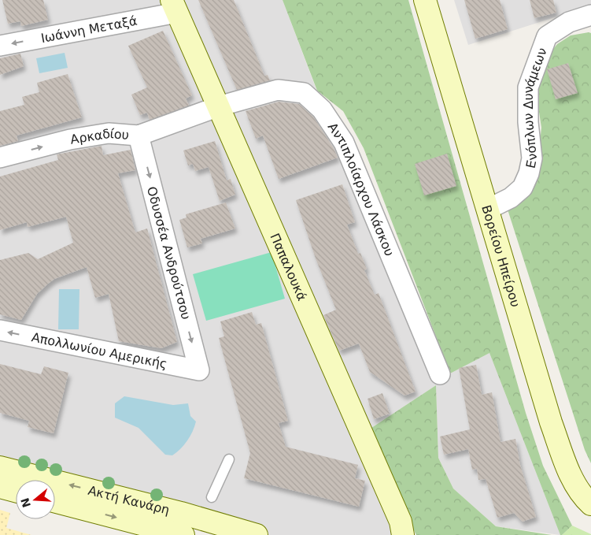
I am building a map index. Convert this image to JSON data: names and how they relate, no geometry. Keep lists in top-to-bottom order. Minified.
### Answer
{"streets":{"street":["Ιωάννη Μεταξά","Ενόπλων Δυνάμεων","Αρκαδίου","Αντιπλοίαρχου Λάσκου","Οδυσσέα Ανδρούτσου","Βορείου Ηπείρου","Παπαλουκά","Απολλωνίου Αμερικής","Ακτή Κανάρη"]},"crossings":[["Ιωάννη Μεταξά","Παπαλουκά"],["Ενόπλων Δυνάμεων","Βορείου Ηπείρου"],["Αρκαδίου","Αντιπλοίαρχου Λάσκου"],["Αρκαδίου","Οδυσσέα Ανδρούτσου"],["Αρκαδίου","Παπαλουκά"],["Αντιπλοίαρχου Λάσκου","Παπαλουκά"],["Οδυσσέα Ανδρούτσου","Απολλωνίου Αμερικής"]],"one_way":["Ιωάννη Μεταξά","Αρκαδίου","Οδυσσέα Ανδρούτσου","Απολλωνίου Αμερικής"],"north":"left"}
